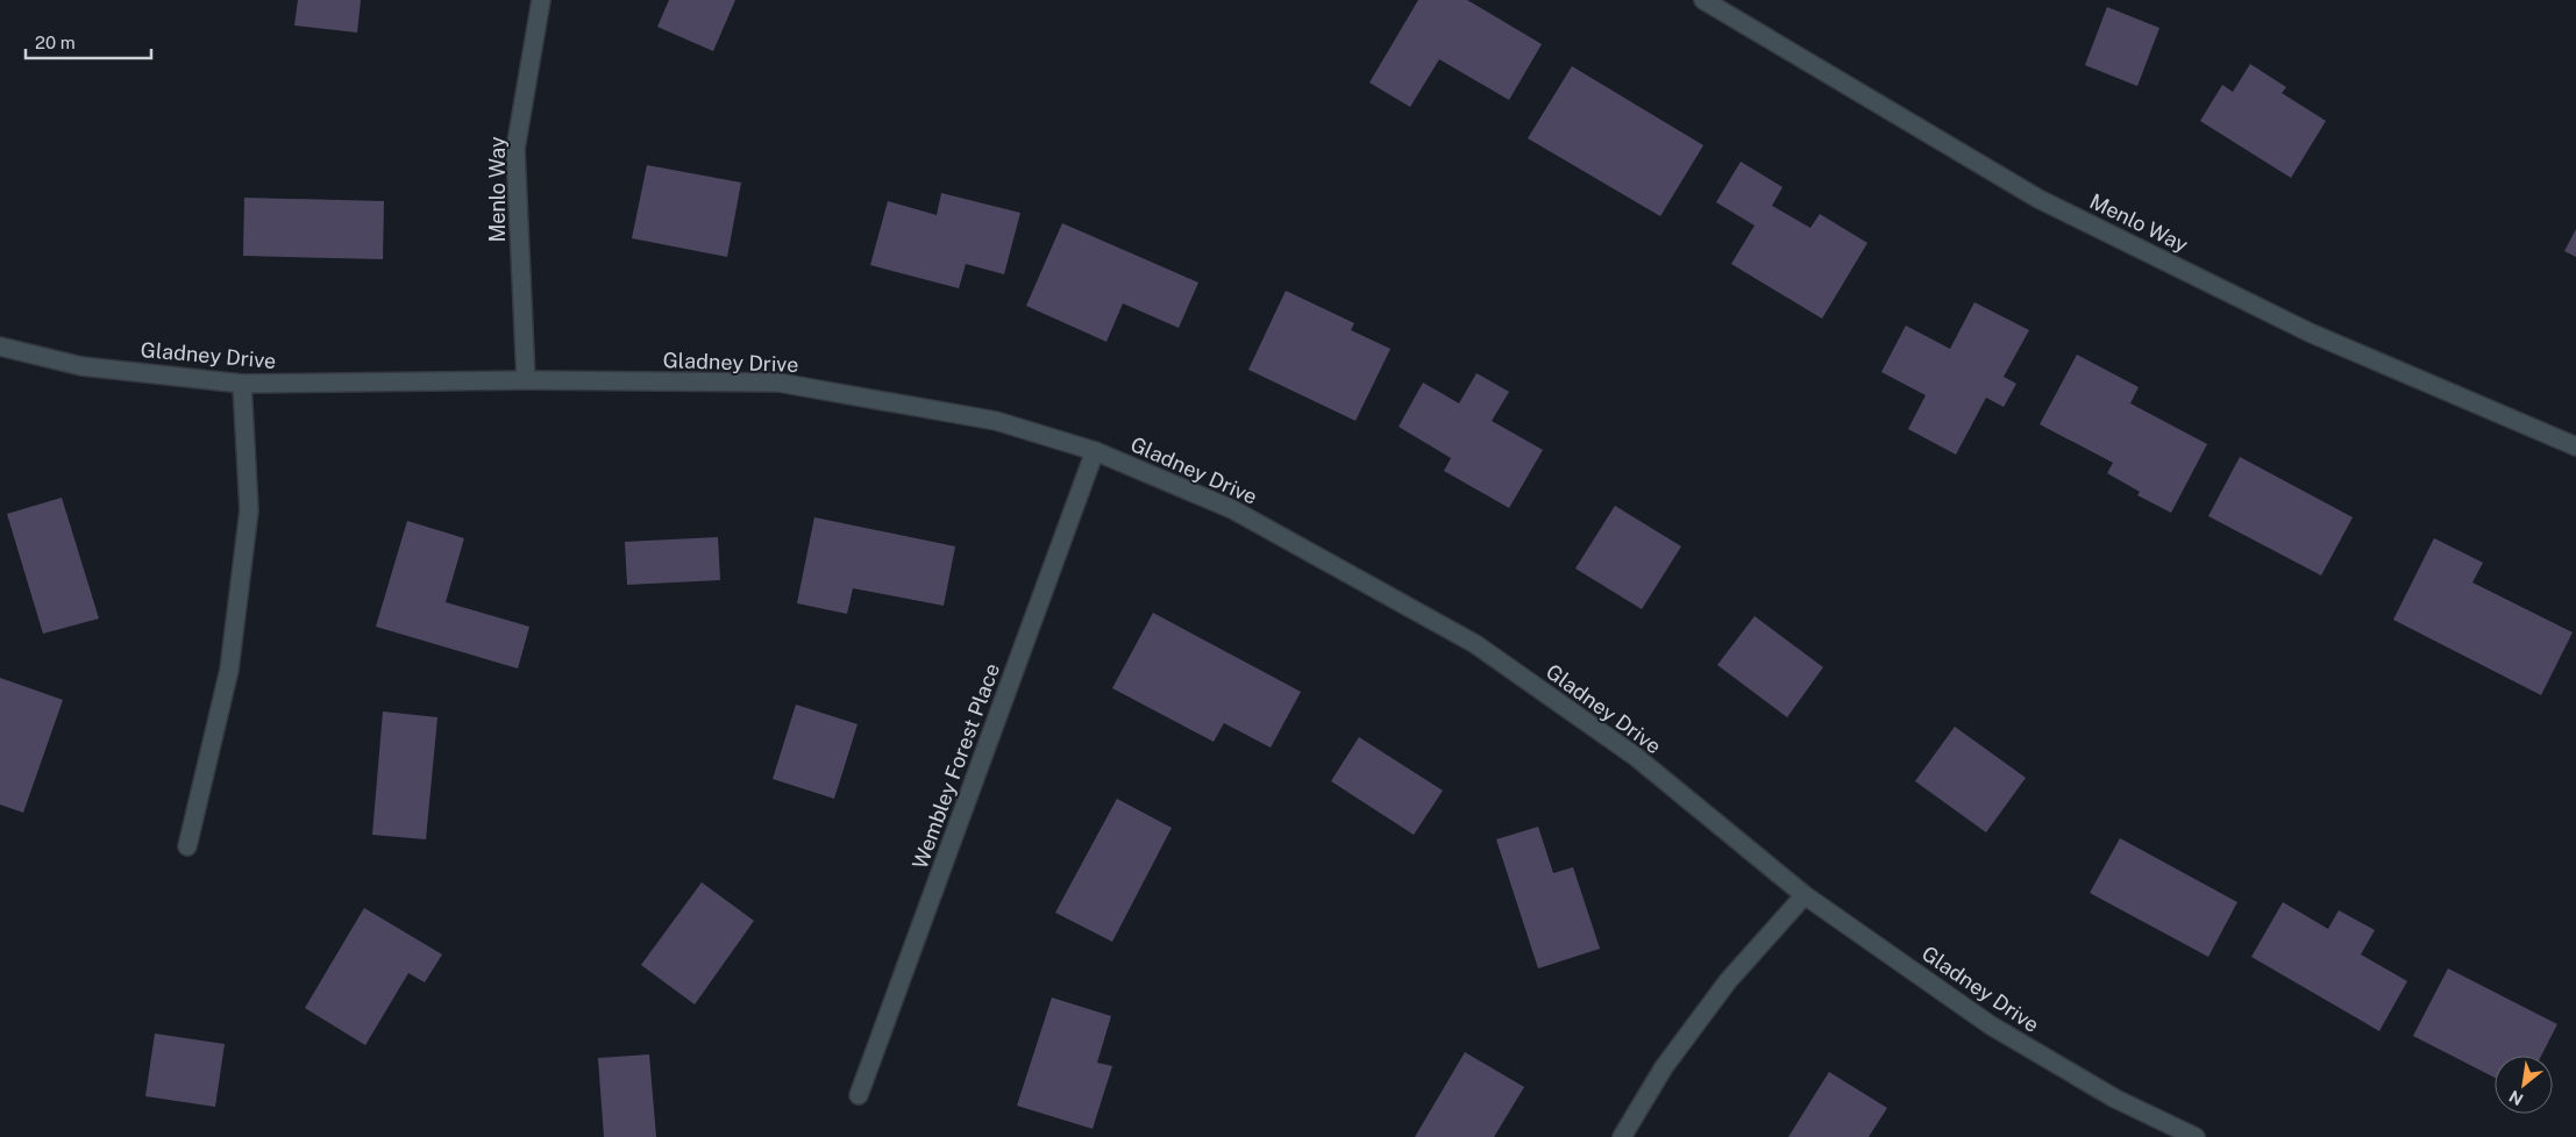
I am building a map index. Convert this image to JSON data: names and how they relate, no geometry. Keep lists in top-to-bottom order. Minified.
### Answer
{"streets":{"street":["Menlo Way","Gladney Drive","Wembley Forest Place"]},"crossings":[["Menlo Way","Gladney Drive"],["Gladney Drive","Wembley Forest Place"]],"scale_bar":"20 m","north":"bottom left"}
